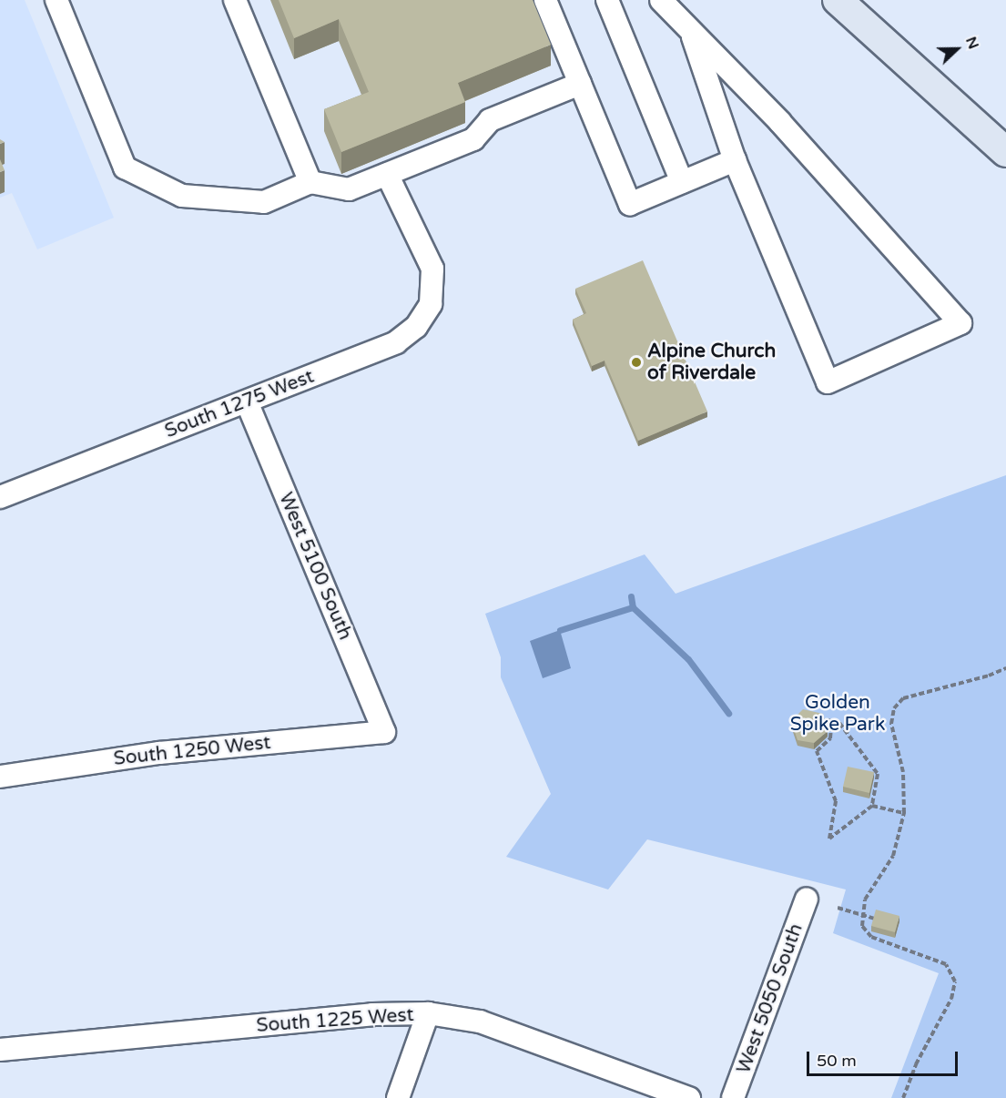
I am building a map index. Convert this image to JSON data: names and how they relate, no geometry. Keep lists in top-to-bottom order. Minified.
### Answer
{"streets":{"street":["South 1275 West","West 5100 South","South 1250 West","West 5050 South","South 1225 West"]},"crossings":[["South 1275 West","West 5100 South"],["West 5100 South","South 1250 West"]],"parks":["Golden Spike Park"],"places":["Alpine Church of Riverdale"],"scale_bar":"50 m","north":"right"}
